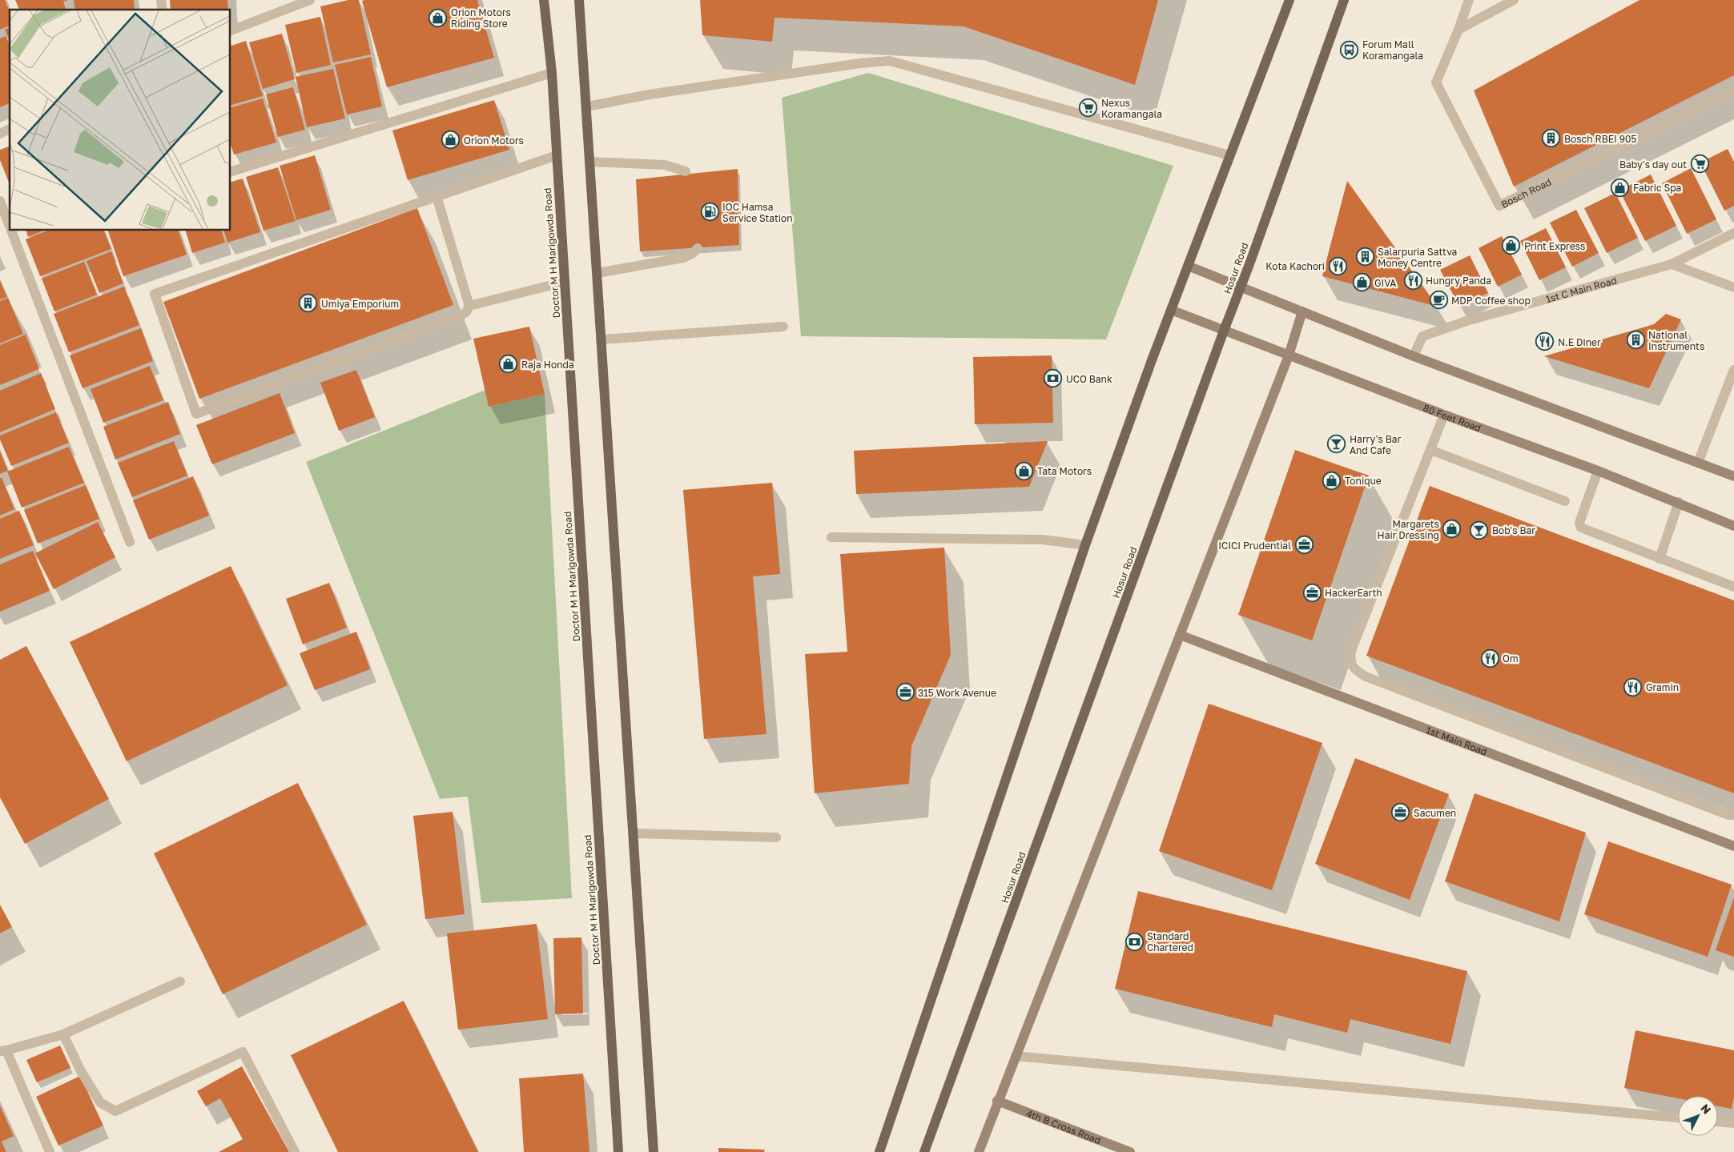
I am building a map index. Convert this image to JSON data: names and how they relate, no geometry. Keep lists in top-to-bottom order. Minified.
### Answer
{"streets":{"main road":["Doctor M H Marigowda Road","Hosur Road"],"street":["Bosch Road","1st C Main Road","80 Feet Road","1st Main Road","4th B Cross Road"]},"crossings":[["Hosur Road","80 Feet Road"]],"places":{"shop":["Orion Motors Riding Store","Orion Motors","Fabric Spa","Print Express","GIVA","Raja Honda","Tata Motors","Tonique","Margarets Hair Dressing"],"bus stop":["Forum Mall Koramangala"],"supermarket":["Nexus Koramangala","Baby's day out"],"building":["Bosch RBEI 905","Salarpuria Sattva Money Centre","Umiya Emporium","National Instruments"],"fuel station":["IOC Hamsa Service Station"],"restaurant":["Kota Kachori","Hungry Panda","N.E Diner","Om","Gramin"],"cafe":["MDP Coffee shop"],"bank":["UCO Bank","Standard Chartered"],"bar":["Harry's Bar And Cafe","Bob's Bar"],"office":["ICICI Prudential","HackerEarth","315 Work Avenue","Sacumen"]},"north":"top right"}
